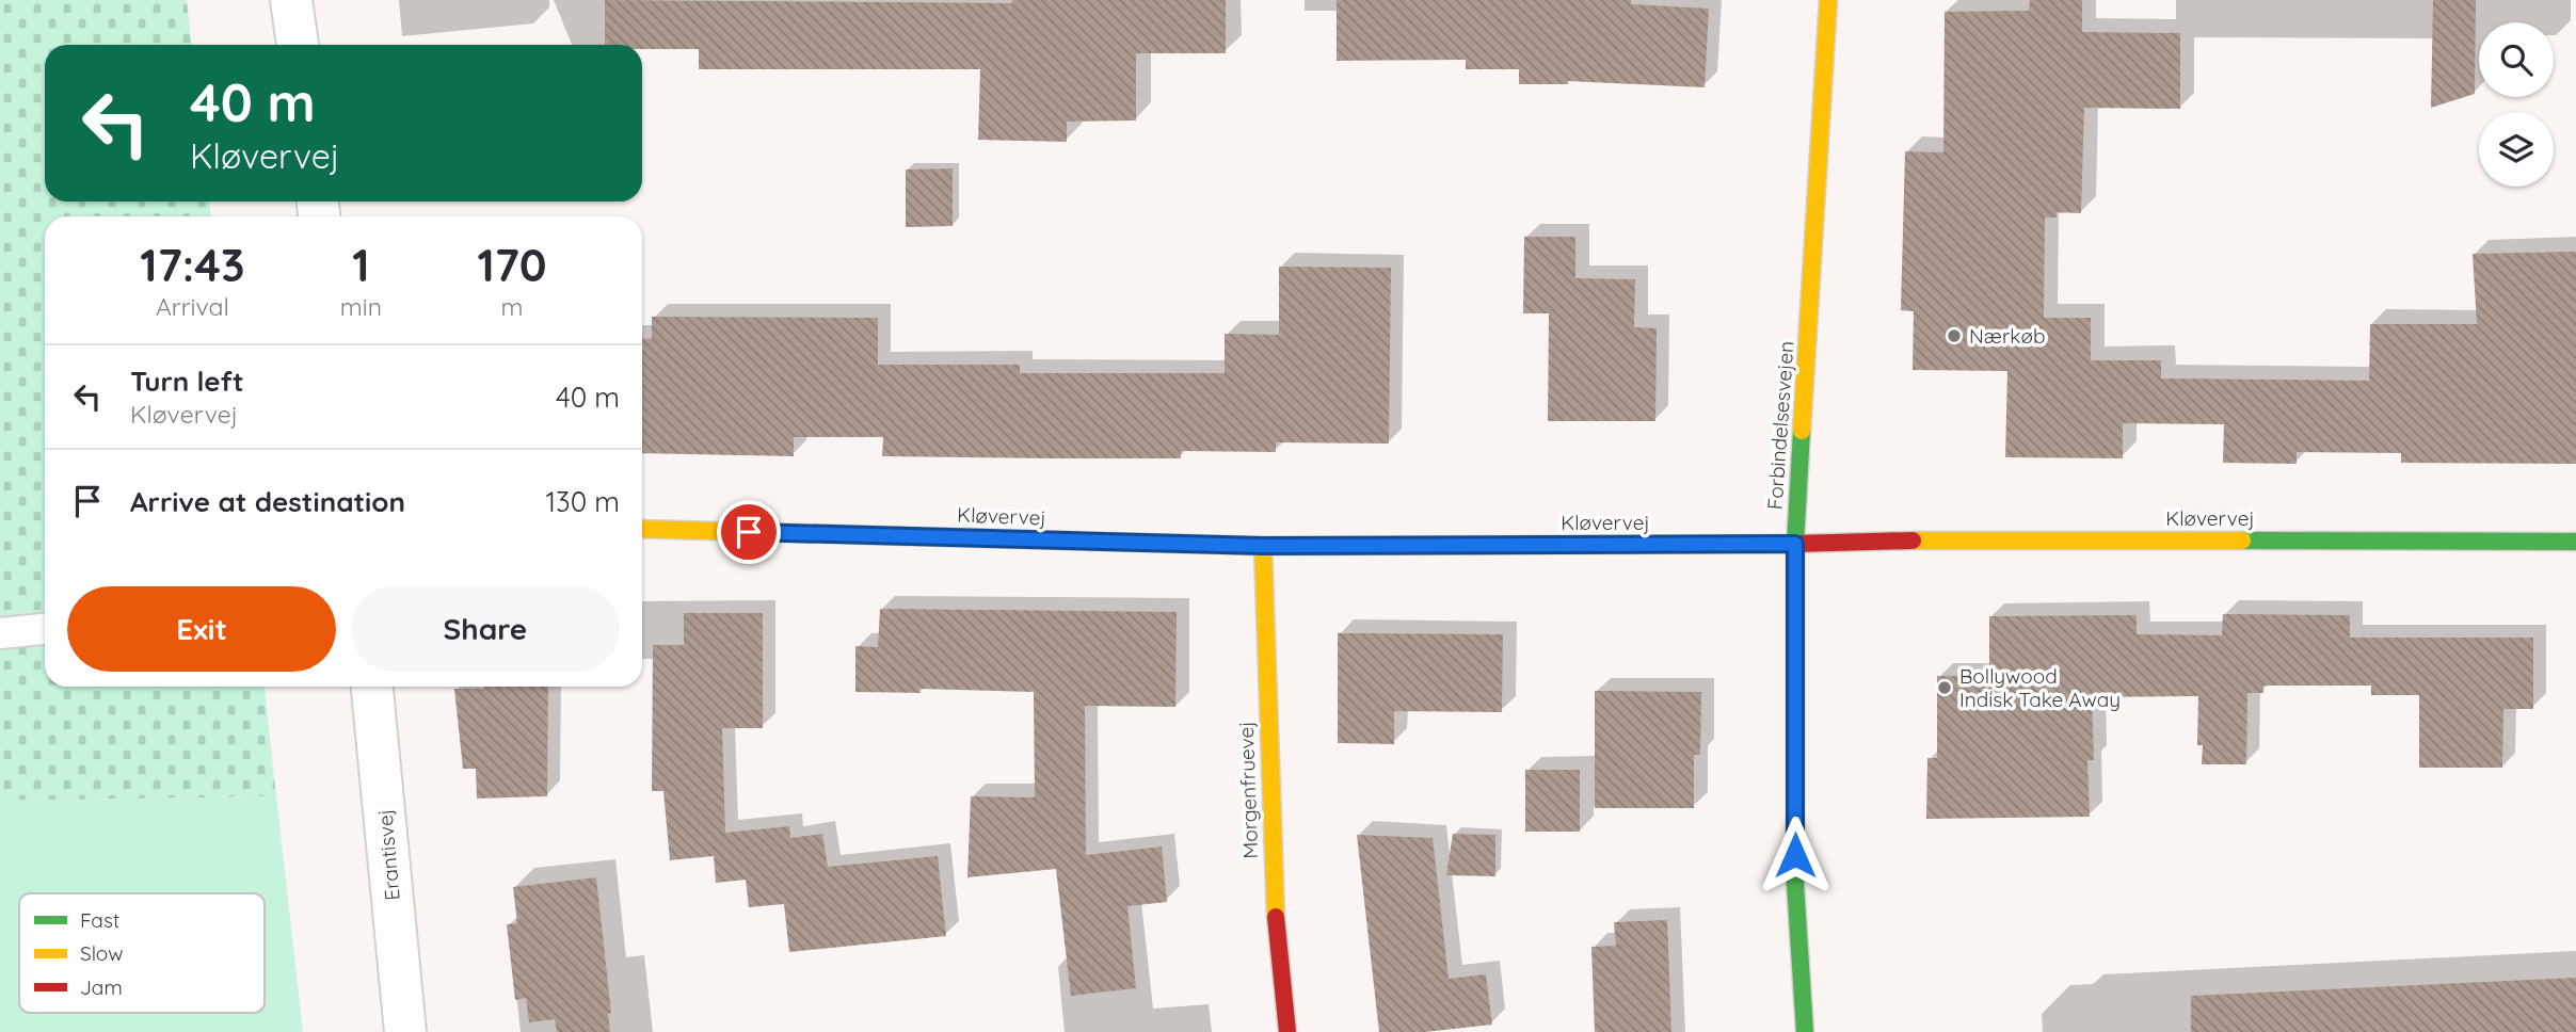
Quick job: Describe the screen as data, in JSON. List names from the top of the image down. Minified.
{"streets":{"street":["Forbindelsesvejen","Kløvervej","Morgenfruevej","Erantisvej"]},"crossings":[["Forbindelsesvejen","Kløvervej"],["Kløvervej","Morgenfruevej"]],"places":["Nærkøb","Bollywood Indisk Take Away"],"legend":["Fast","Slow","Jam"],"page":{"turn":["40 m","Kløvervej"],"eta":["17:43","Arrival","1","min","170","m"],"list":[{"name":"Turn left","note":"Kløvervej","value":"40 m"},{"name":"Arrive at destination","value":"130 m"}],"buttons":["Exit","Share"]}}
